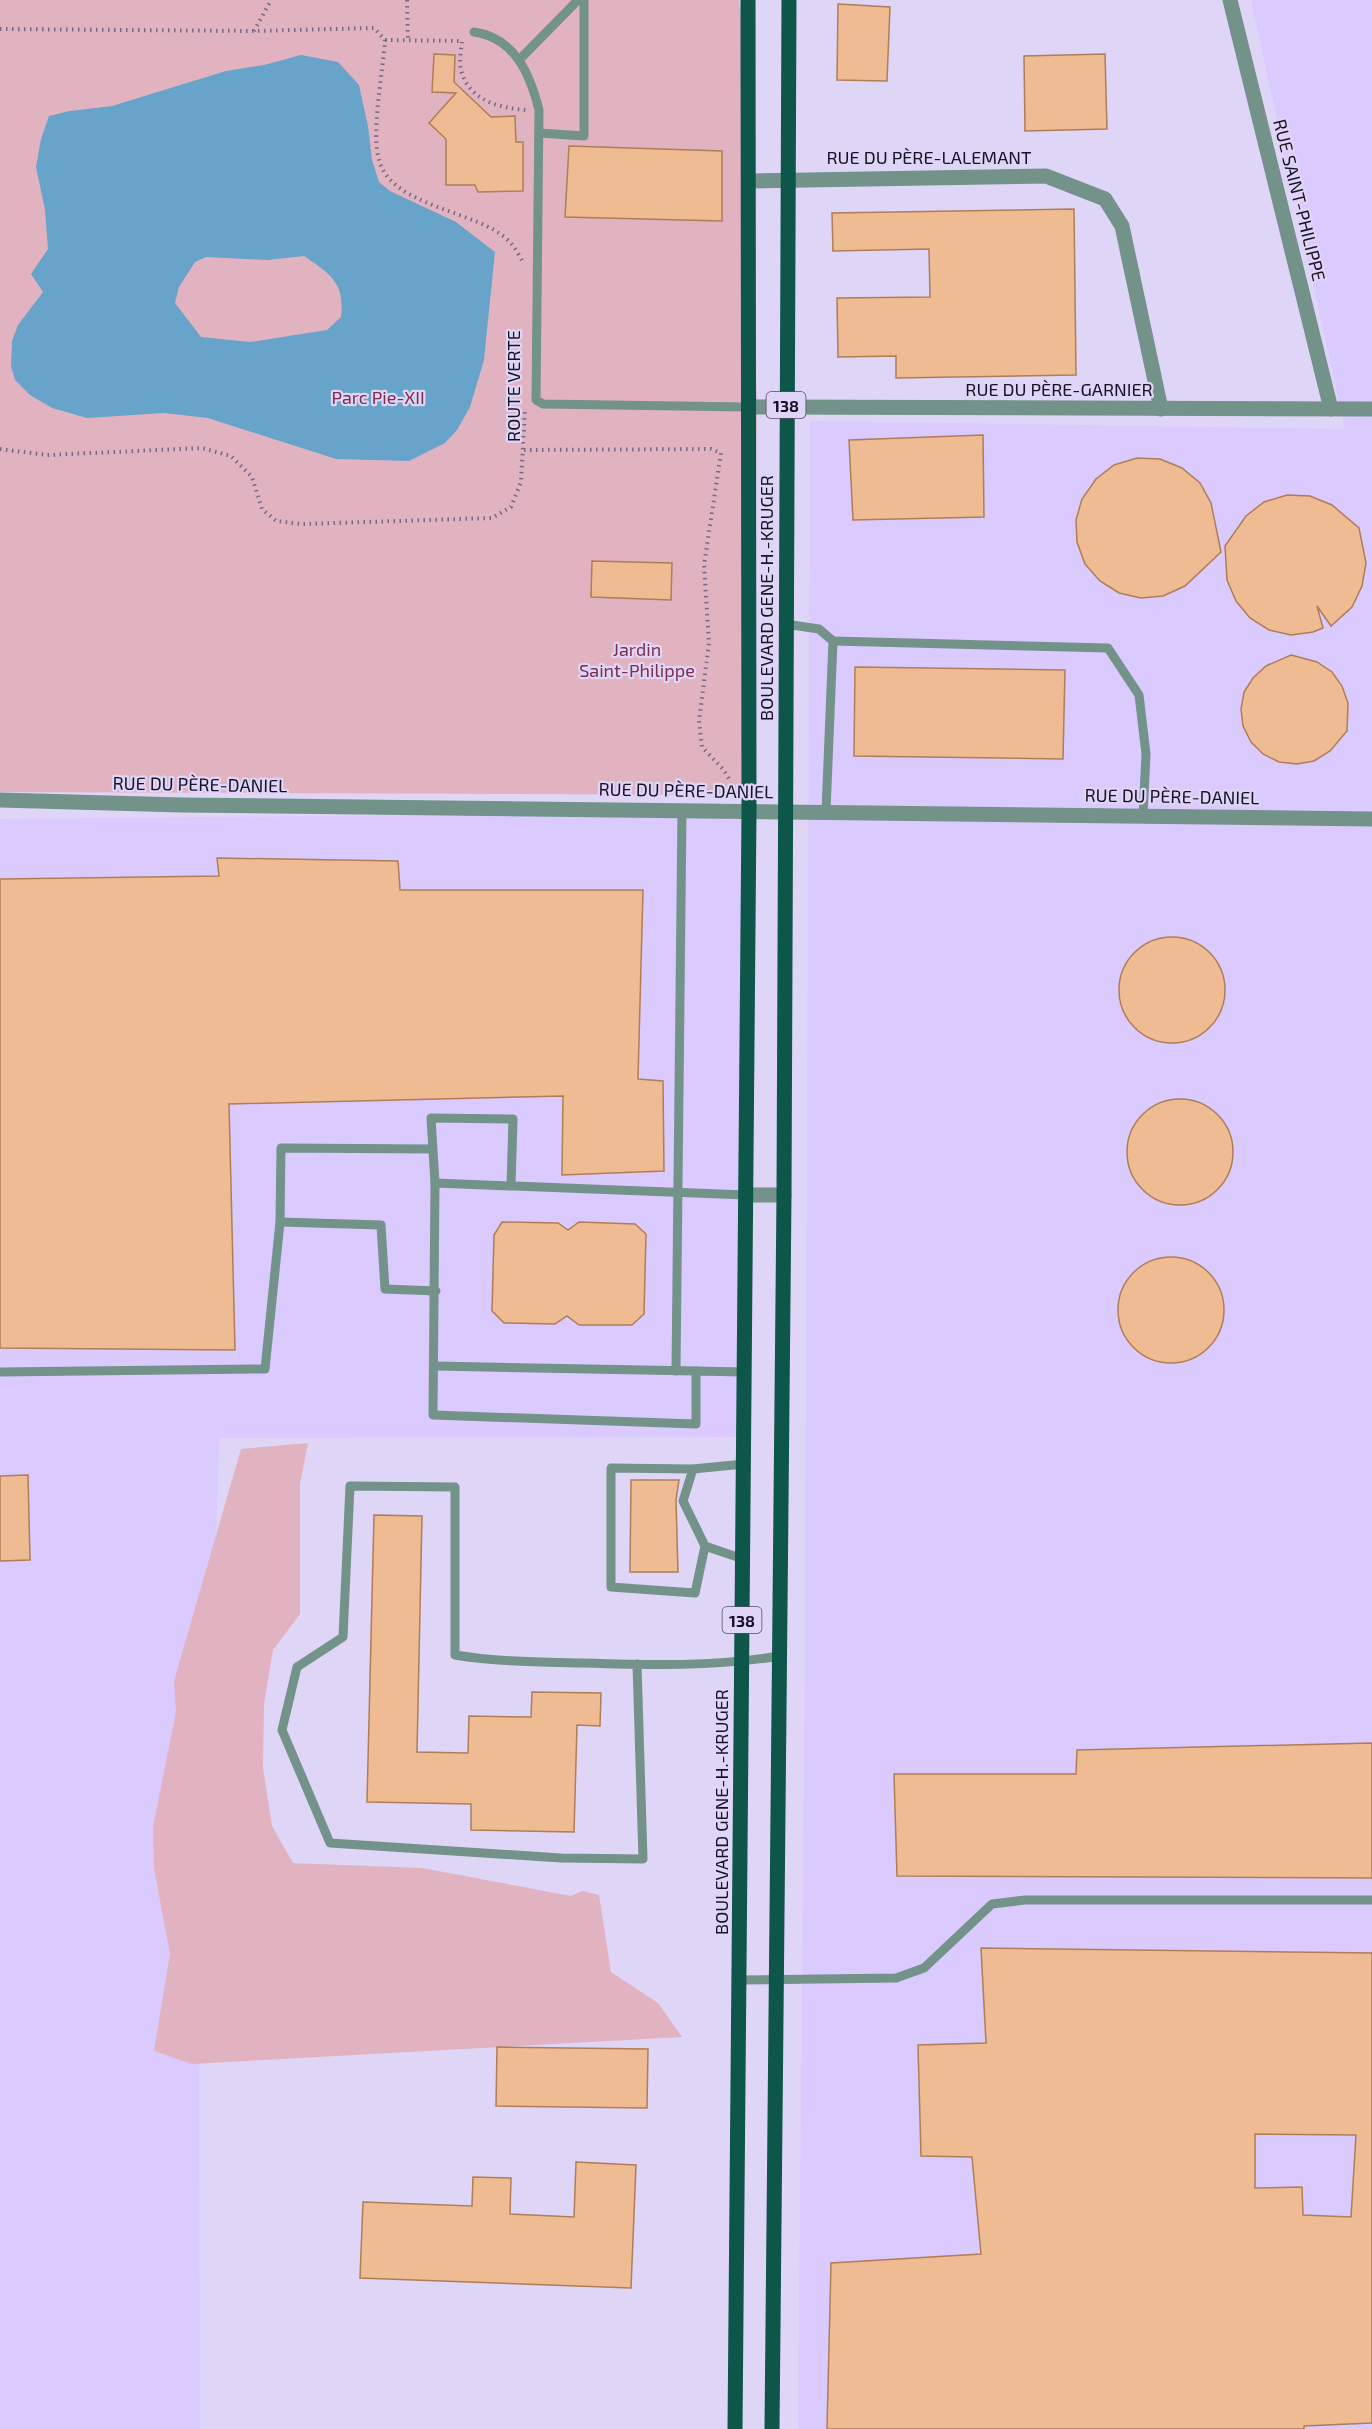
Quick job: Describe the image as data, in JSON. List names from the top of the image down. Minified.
{"streets":{"main road":["138","BOULEVARD GENE-H.-KRUGER"],"street":["RUE DU PÈRE-LALEMANT","RUE SAINT-PHILIPPE","RUE DU PÈRE-GARNIER","RUE DU PÈRE-DANIEL"],"path":["ROUTE VERTE"]},"crossings":[["RUE DU PÈRE-LALEMANT","RUE DU PÈRE-GARNIER"],["RUE DU PÈRE-LALEMANT","BOULEVARD GENE-H.-KRUGER"],["RUE SAINT-PHILIPPE","RUE DU PÈRE-GARNIER"],["RUE DU PÈRE-GARNIER","BOULEVARD GENE-H.-KRUGER"],["BOULEVARD GENE-H.-KRUGER","RUE DU PÈRE-DANIEL"]],"parks":["Parc Pie-XII","Jardin Saint-Philippe"]}
